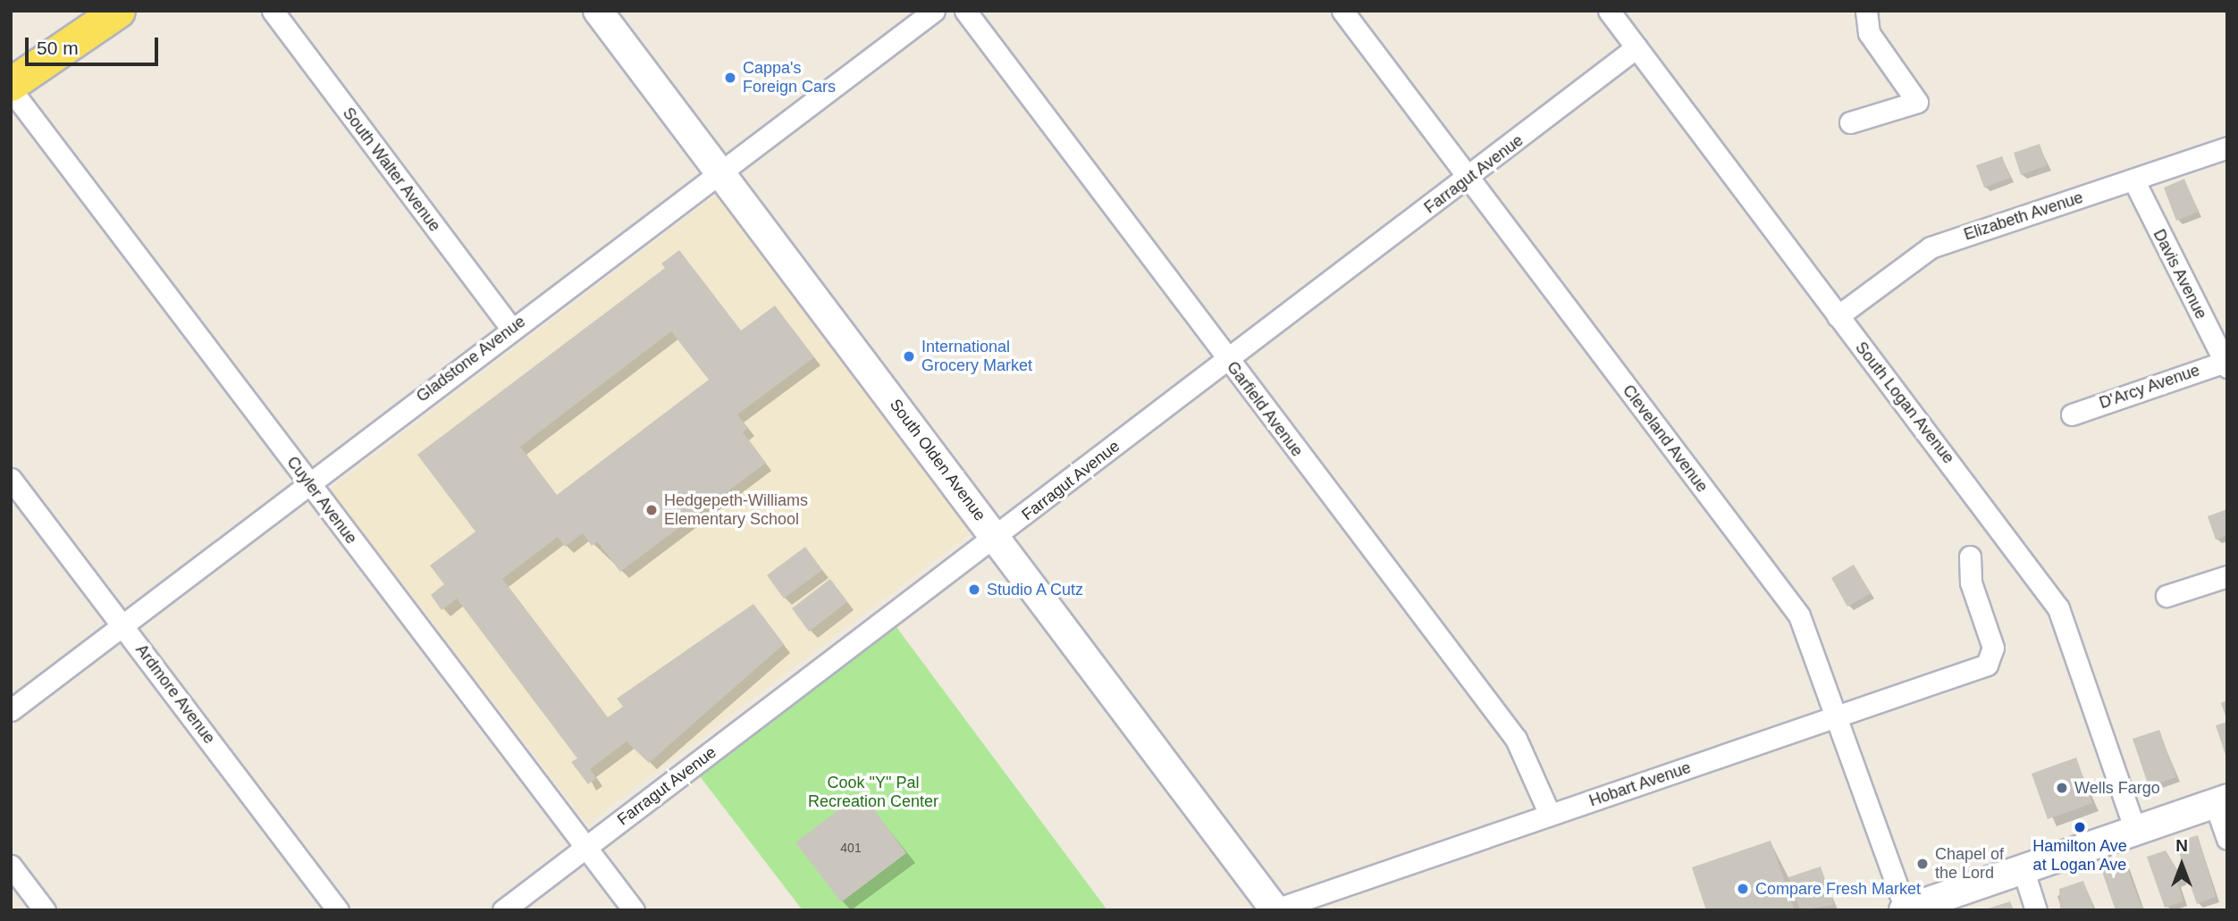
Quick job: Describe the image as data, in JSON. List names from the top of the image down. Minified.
{"streets":{"main road":["South Olden Avenue"],"street":["South Walter Avenue","Farragut Avenue","Elizabeth Avenue","Davis Avenue","Gladstone Avenue","D'Arcy Avenue","South Logan Avenue","Garfield Avenue","Cleveland Avenue","Cuyler Avenue","Ardmore Avenue","Hobart Avenue"]},"crossings":[["South Walter Avenue","Gladstone Avenue"],["Farragut Avenue","South Logan Avenue"],["Farragut Avenue","Garfield Avenue"],["Farragut Avenue","Cleveland Avenue"],["Farragut Avenue","South Olden Avenue"],["Farragut Avenue","Cuyler Avenue"],["Elizabeth Avenue","Davis Avenue"],["Elizabeth Avenue","South Logan Avenue"],["Davis Avenue","D'Arcy Avenue"],["Gladstone Avenue","South Olden Avenue"],["Gladstone Avenue","Cuyler Avenue"],["Gladstone Avenue","Ardmore Avenue"],["Garfield Avenue","Hobart Avenue"],["Cleveland Avenue","Hobart Avenue"],["South Olden Avenue","Hobart Avenue"]],"parks":["Cook \"Y\" Pal Recreation Center"],"places":["Cappa's Foreign Cars","International Grocery Market","Hedgepeth-Williams Elementary School","Studio A Cutz","Wells Fargo","Hamilton Ave at Logan Ave","Chapel of the Lord","Compare Fresh Market"],"house_numbers":["401"],"scale_bar":"50 m","north":"top"}
